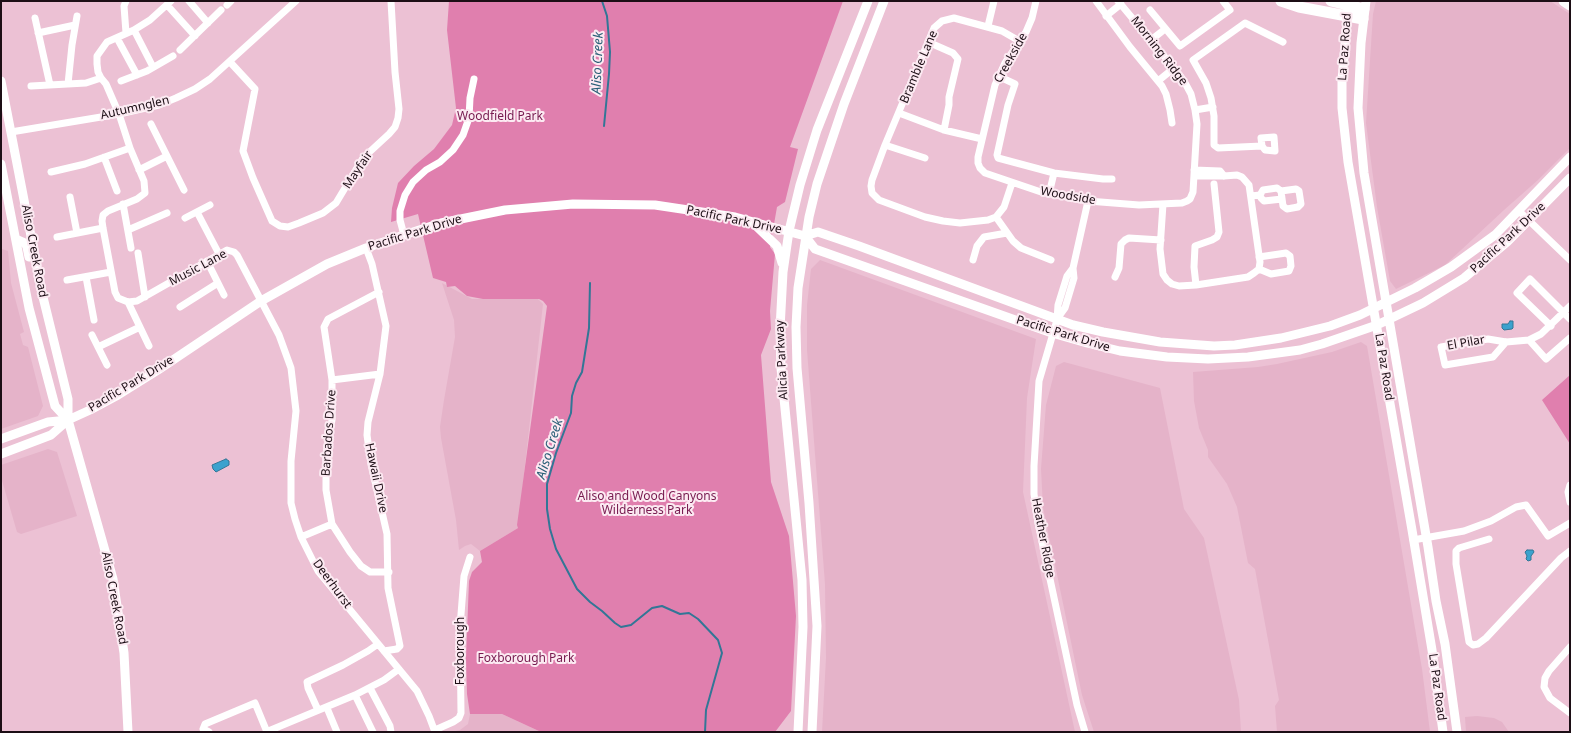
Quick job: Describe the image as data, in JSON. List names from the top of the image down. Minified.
{"streets":{"main road":["La Paz Road","Pacific Park Drive","Aliso Creek Road","Alicia Parkway"],"street":["Morning Ridge","Creekside","Bramble Lane","Autumnglen","Mayfair","Woodside","Music Lane","El Pilar","Barbados Drive","Hawaii Drive","Heather Ridge","Deerhurst","Foxborough"]},"crossings":[["La Paz Road","Pacific Park Drive"],["Morning Ridge","Woodside"],["Creekside","Bramble Lane"],["Creekside","Woodside"],["Autumnglen","Mayfair"],["Autumnglen","Aliso Creek Road"],["Woodside","Heather Ridge"],["Pacific Park Drive","Aliso Creek Road"],["Pacific Park Drive","Music Lane"],["Pacific Park Drive","Alicia Parkway"],["Pacific Park Drive","Hawaii Drive"],["Pacific Park Drive","Heather Ridge"],["Pacific Park Drive","Deerhurst"],["Music Lane","Deerhurst"],["Barbados Drive","Hawaii Drive"],["Hawaii Drive","Deerhurst"],["Deerhurst","Foxborough"]],"water":["Aliso Creek"],"parks":["Woodfield Park","Aliso and Wood Canyons Wilderness Park","Foxborough Park"]}
